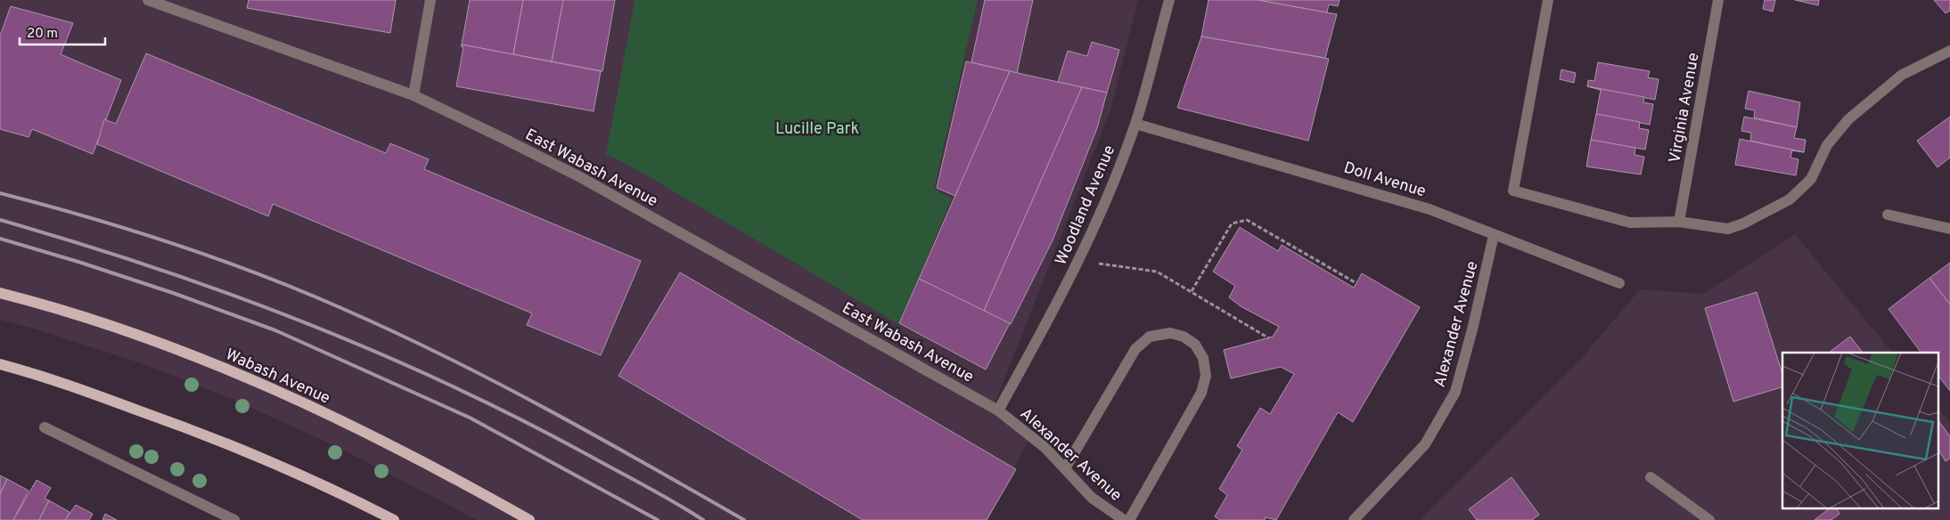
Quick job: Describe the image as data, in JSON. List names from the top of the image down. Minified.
{"streets":{"main road":["Wabash Avenue"],"street":["Virginia Avenue","East Wabash Avenue","Doll Avenue","Woodland Avenue","Alexander Avenue"]},"crossings":[["East Wabash Avenue","Woodland Avenue"],["East Wabash Avenue","Alexander Avenue"],["Doll Avenue","Woodland Avenue"],["Doll Avenue","Alexander Avenue"],["Woodland Avenue","Alexander Avenue"]],"parks":["Lucille Park"],"scale_bar":"20 m"}
